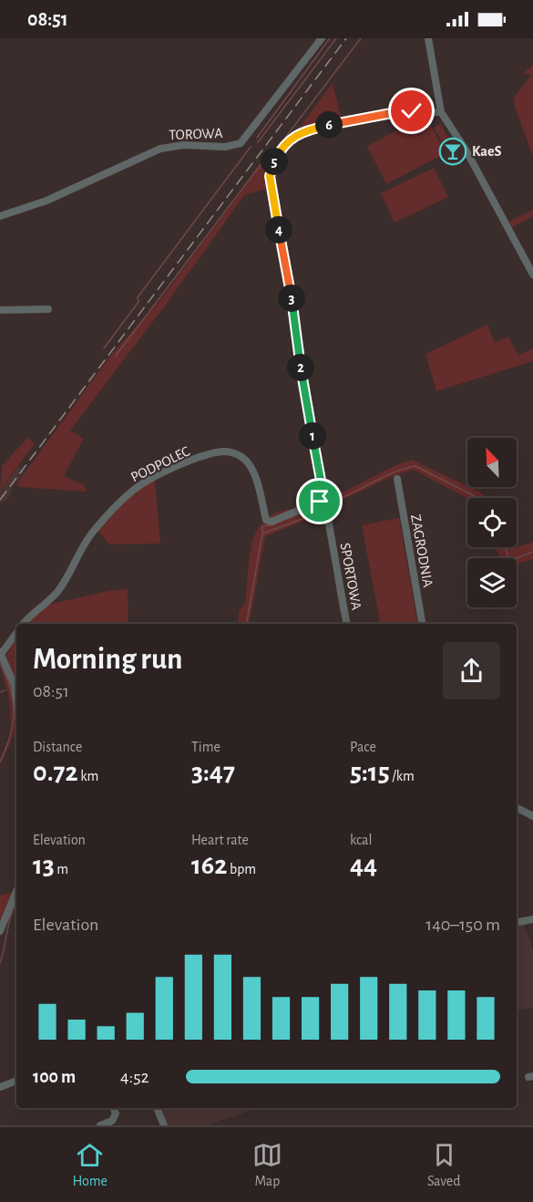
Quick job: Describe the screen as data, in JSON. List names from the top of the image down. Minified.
{"streets":{"street":["TOROWA","PODPOLEC","ZAGRODNIA","SPORTOWA"]},"crossings":[["PODPOLEC","SPORTOWA"]],"places":{"bar":["KaeS"]},"north":"top left","page":{"status":"08:51","pins":["6","5","4","3","2","1"],"heading":["Morning run","08:51"],"stats":[["Distance","0.72 km"],["Time","3:47"],["Pace","5:15 /km"],["Elevation","13 m"],["Heart rate","162 bpm"],["kcal","44"]],"chart":["Elevation","140–150 m"],"list":[{"name":"100 m","note":"4:52"}],"tabs":["Home","Map","Saved"]}}
